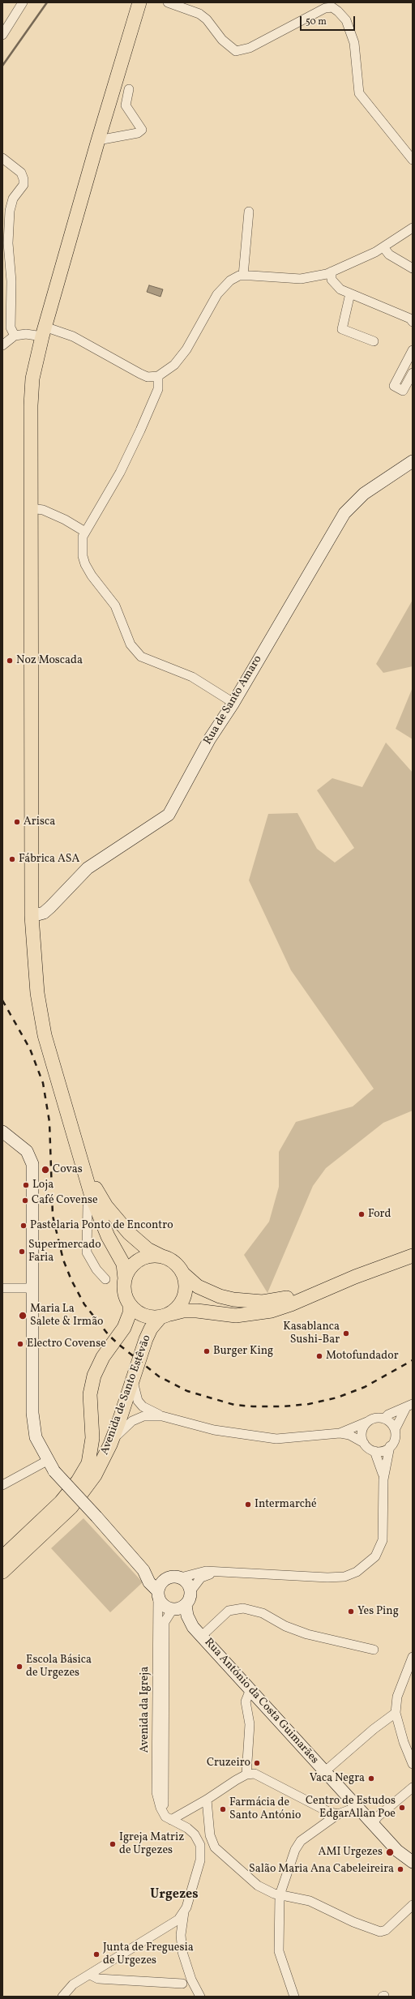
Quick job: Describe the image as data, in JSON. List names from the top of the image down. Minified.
{"streets":{"main road":["Rua de Santo Amaro","Avenida de Santo Estêvão","Rua António da Costa Guimarães"],"street":["Avenida da Igreja"]},"crossings":[["Rua António da Costa Guimarães","Avenida da Igreja"]],"districts":["Urgezes"],"places":["Noz Moscada","Arisca","Fábrica ASA","Covas","Loja","Café Covense","Ford","Pastelaria Ponto de Encontro","Supermercado Faria","Maria La Salete & Irmão","Kasablanca Sushi-Bar","Electro Covense","Burger King","Motofundador","Intermarché","Yes Ping","Escola Básica de Urgezes","Cruzeiro","Vaca Negra","Centro de Estudos EdgarAllan Poe","Farmácia de Santo António","Igreja Matriz de Urgezes","AMI Urgezes","Salão Maria Ana Cabeleireira","Junta de Freguesia de Urgezes"],"scale_bar":"50 m"}
